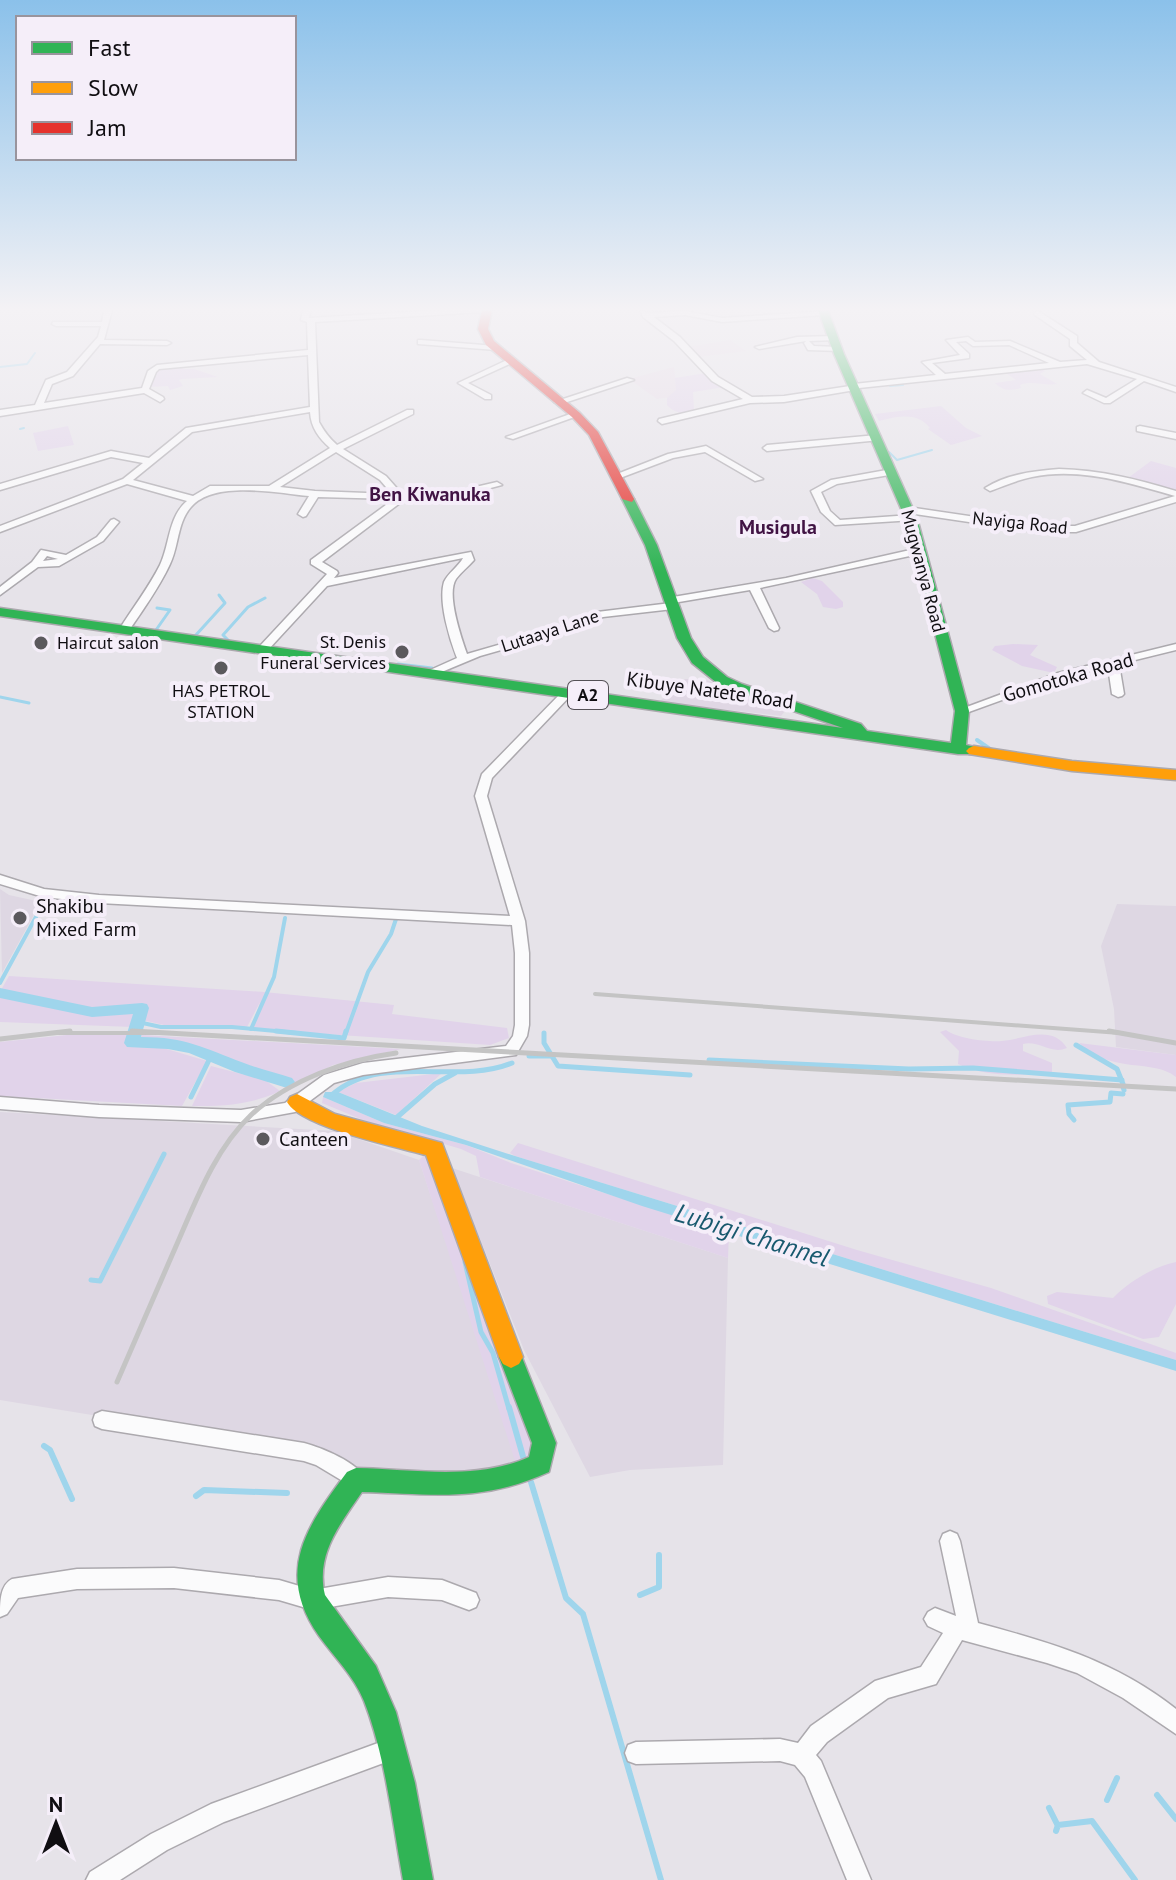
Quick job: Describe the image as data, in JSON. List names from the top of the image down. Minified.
{"streets":{"street":["Nayiga Road","Mugwanya Road","Lutaaya Lane","Gomotoka Road","Kibuye Natete Road","A2"]},"crossings":[["Nayiga Road","Mugwanya Road"],["Mugwanya Road","Lutaaya Lane"],["Mugwanya Road","Gomotoka Road"],["Mugwanya Road","Kibuye Natete Road"],["Lutaaya Lane","Kibuye Natete Road"]],"districts":["Ben Kiwanuka","Musigula"],"water":["Lubigi Channel"],"places":["Haircut salon","St. Denis Funeral Services","HAS PETROL STATION","Shakibu Mixed Farm","Canteen"],"legend":["Fast","Slow","Jam"],"north":"top"}
